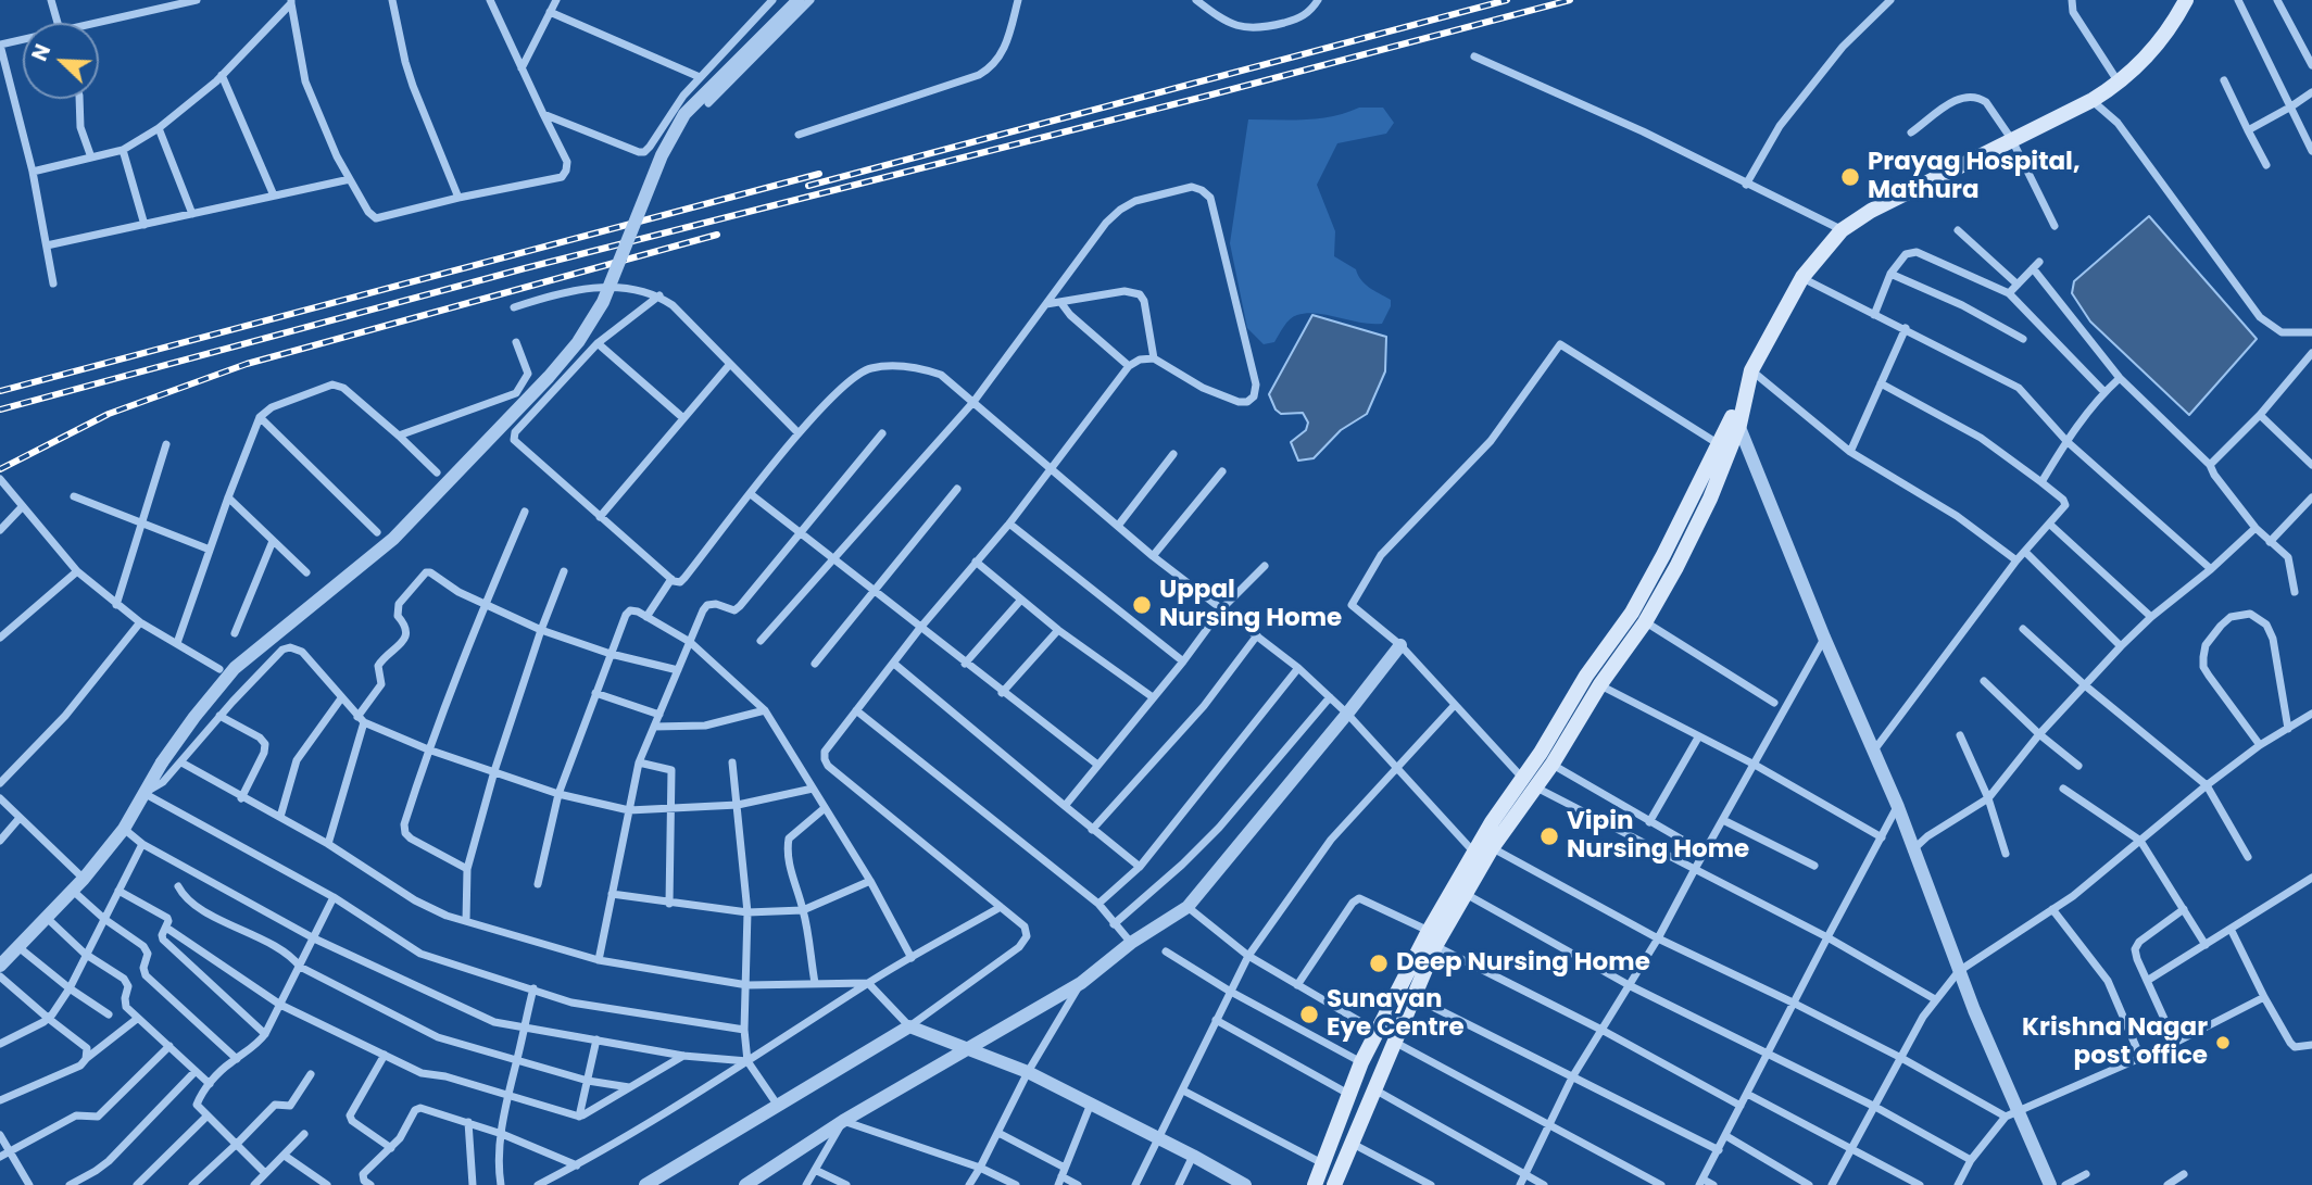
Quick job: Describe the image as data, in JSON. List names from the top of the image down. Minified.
{"places":["Prayag Hospital, Mathura","Uppal Nursing Home","Vipin Nursing Home","Deep Nursing Home","Sunayan Eye Centre","Krishna Nagar post office"],"north":"top left"}
